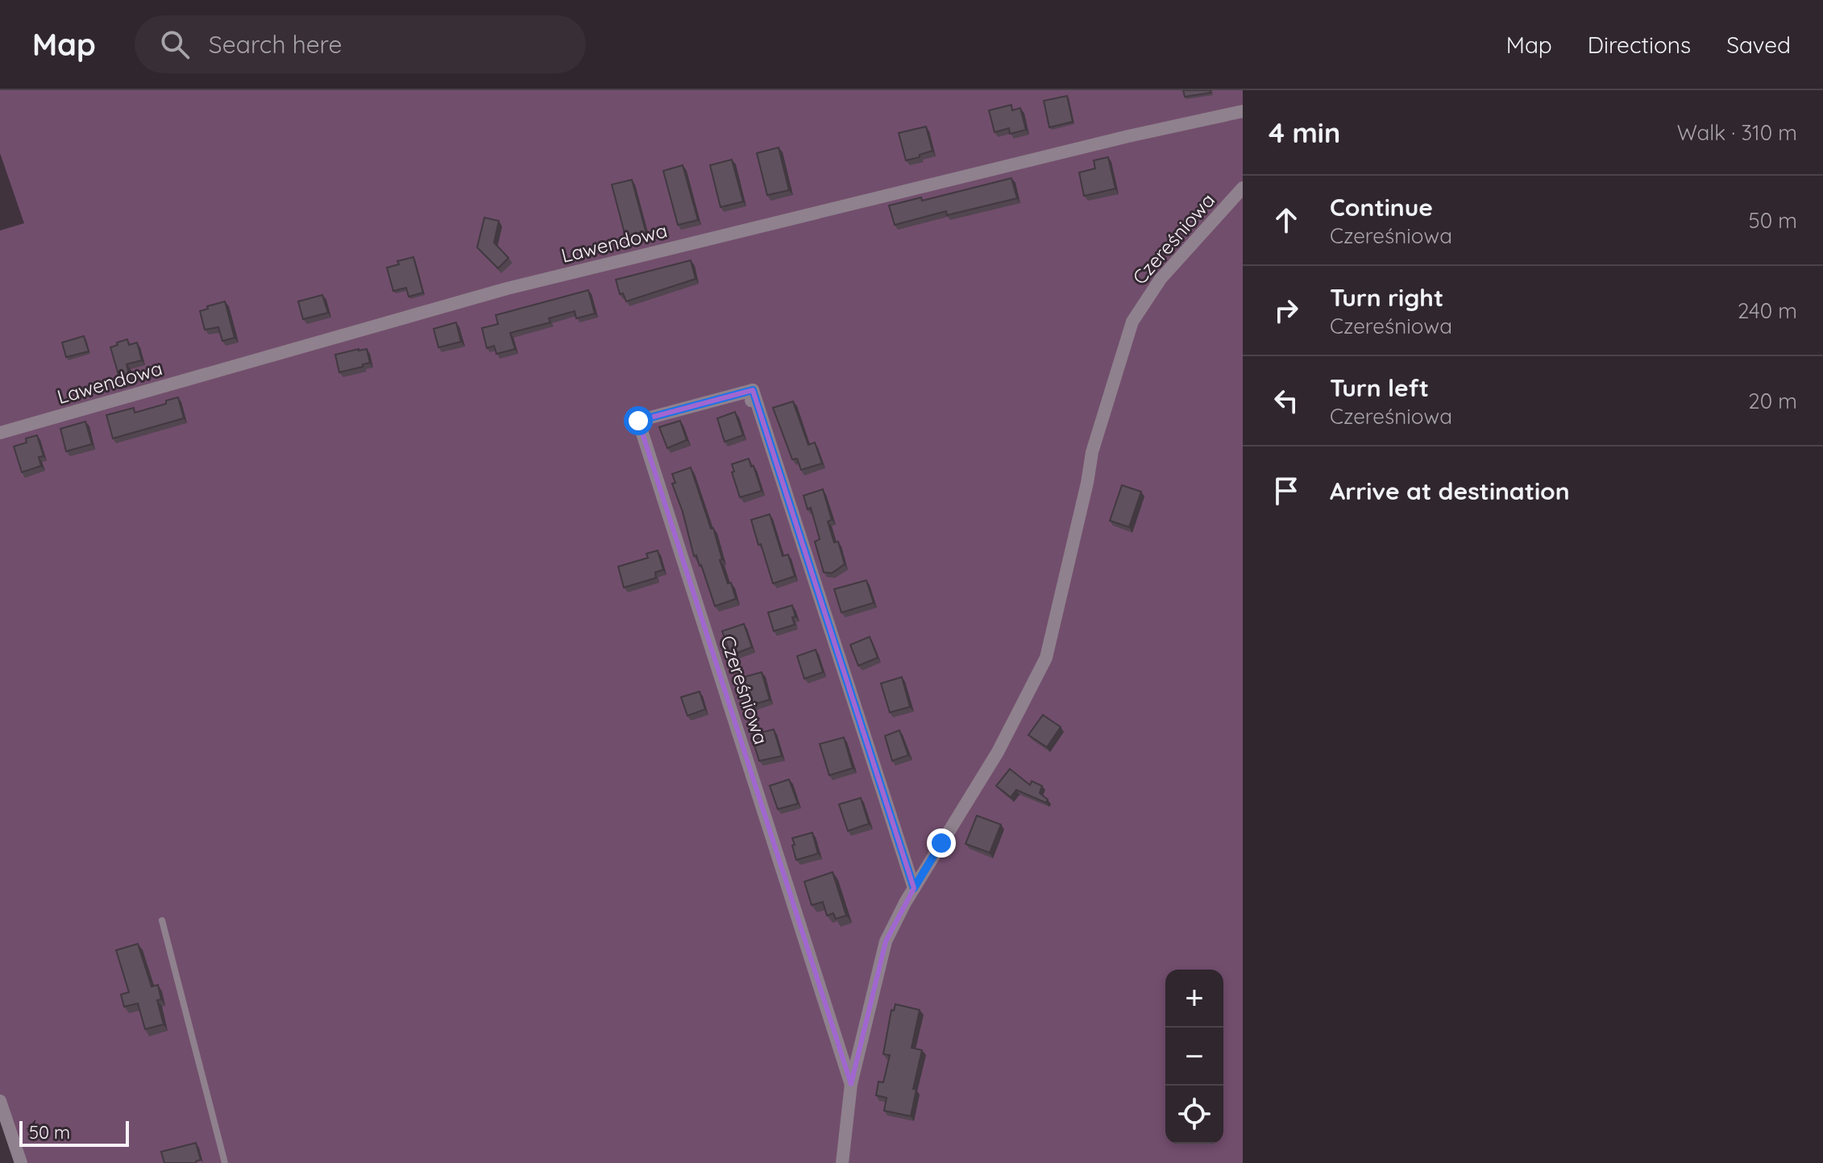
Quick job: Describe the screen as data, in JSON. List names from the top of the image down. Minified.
{"streets":{"street":["Czereśniowa","Lawendowa"]},"scale_bar":"50 m","page":{"header":"Map","search":"Search here","nav":["Map","Directions","Saved"],"heading":["4 min","Walk · 310 m"],"list":[["Continue","Czereśniowa","50 m"],["Turn right","Czereśniowa","240 m"],["Turn left","Czereśniowa","20 m"],"Arrive at destination"],"map_buttons":["+","−"],"scale":"50 m"}}
